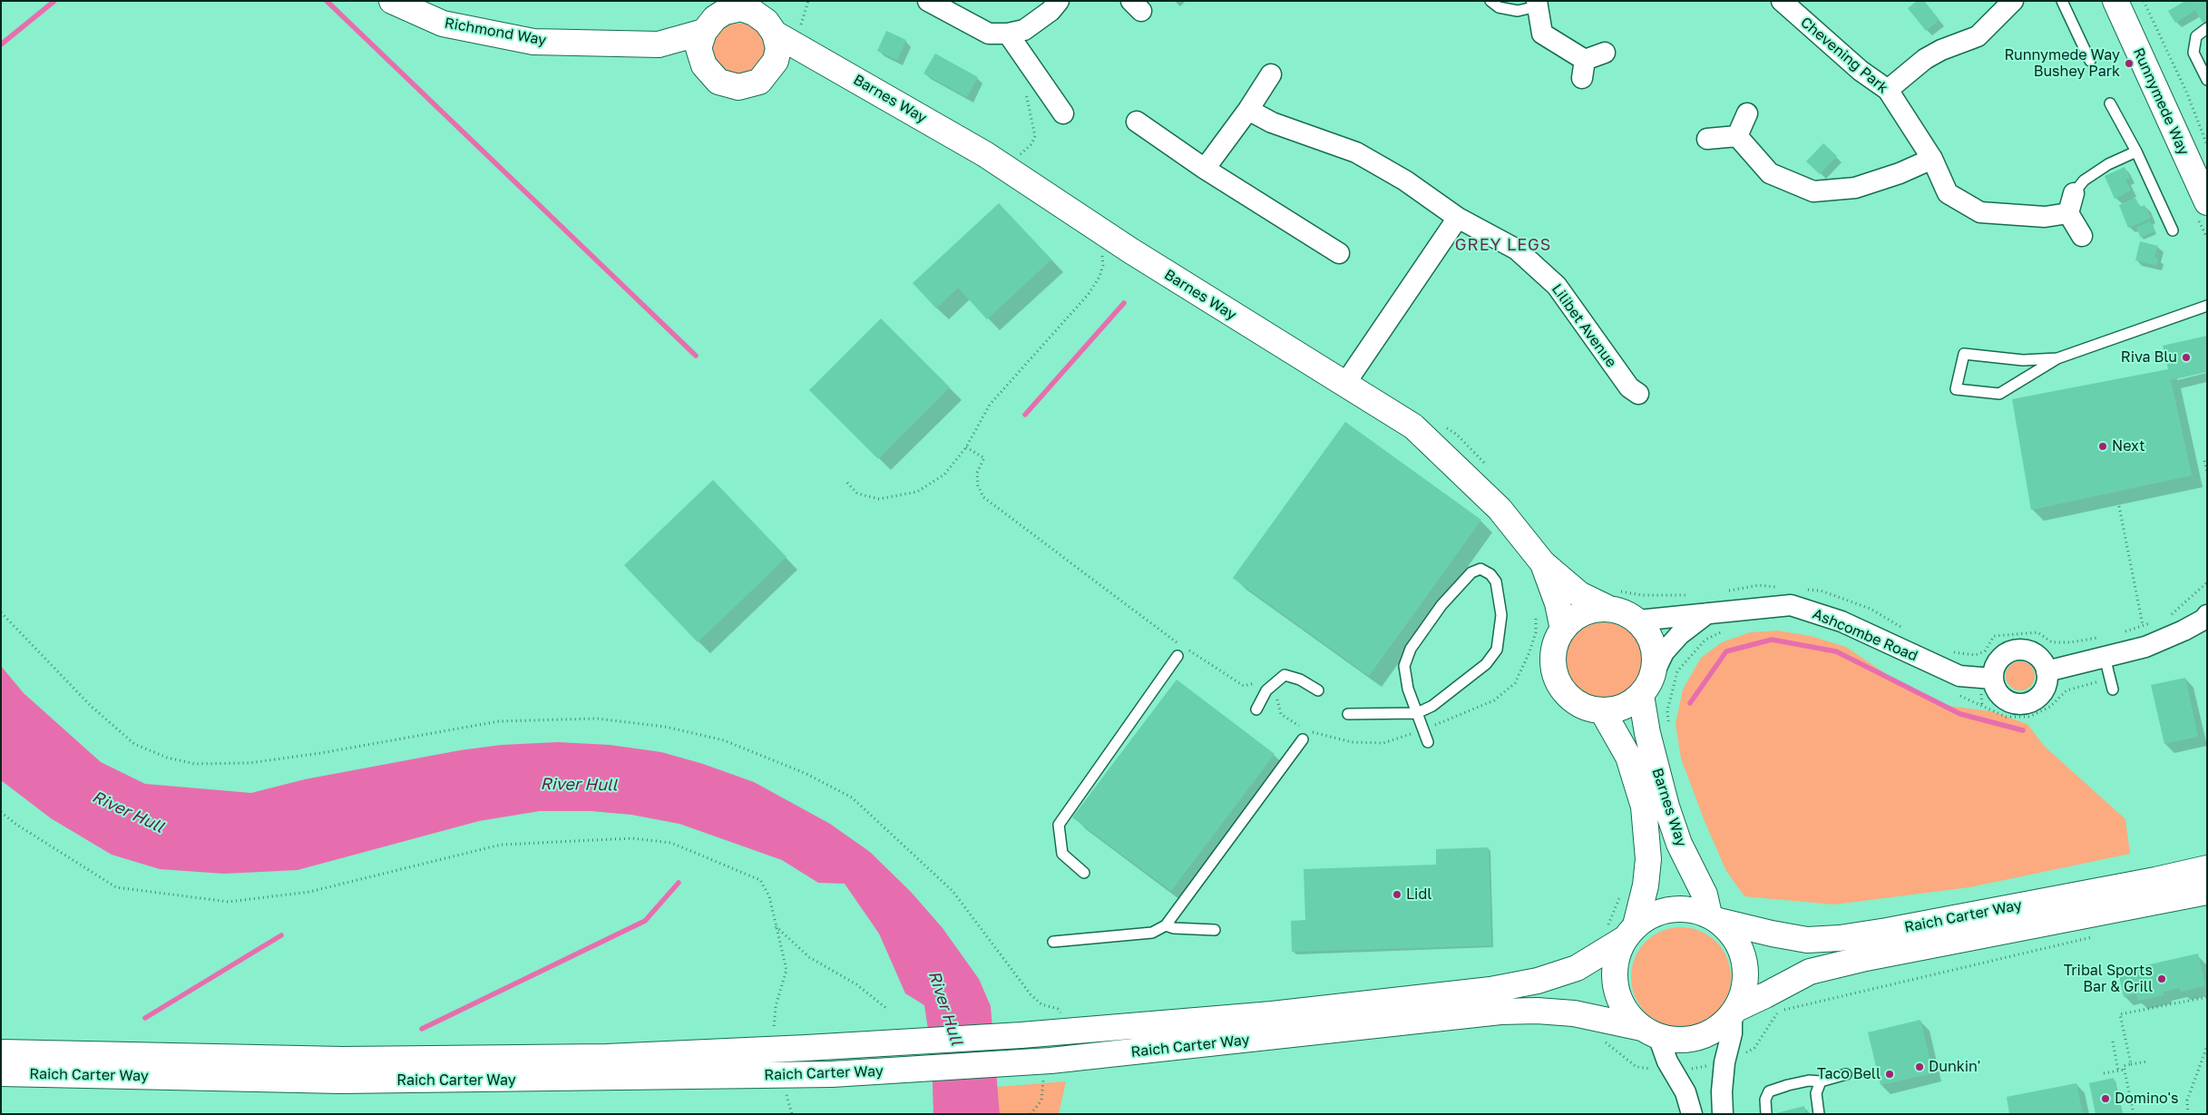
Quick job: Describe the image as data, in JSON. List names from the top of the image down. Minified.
{"streets":{"main road":["Richmond Way","Barnes Way","Runnymede Way","Raich Carter Way"],"street":["Chevening Park","Lilibet Avenue","Ashcombe Road"]},"crossings":[["Richmond Way","Barnes Way"],["Barnes Way","Ashcombe Road"],["Barnes Way","Raich Carter Way"]],"districts":["GREY LEGS"],"water":["River Hull"],"places":["Runnymede Way Bushey Park","Riva Blu","Next","Lidl","Tribal Sports Bar & Grill","Dunkin'","Taco Bell","Domino's"]}
